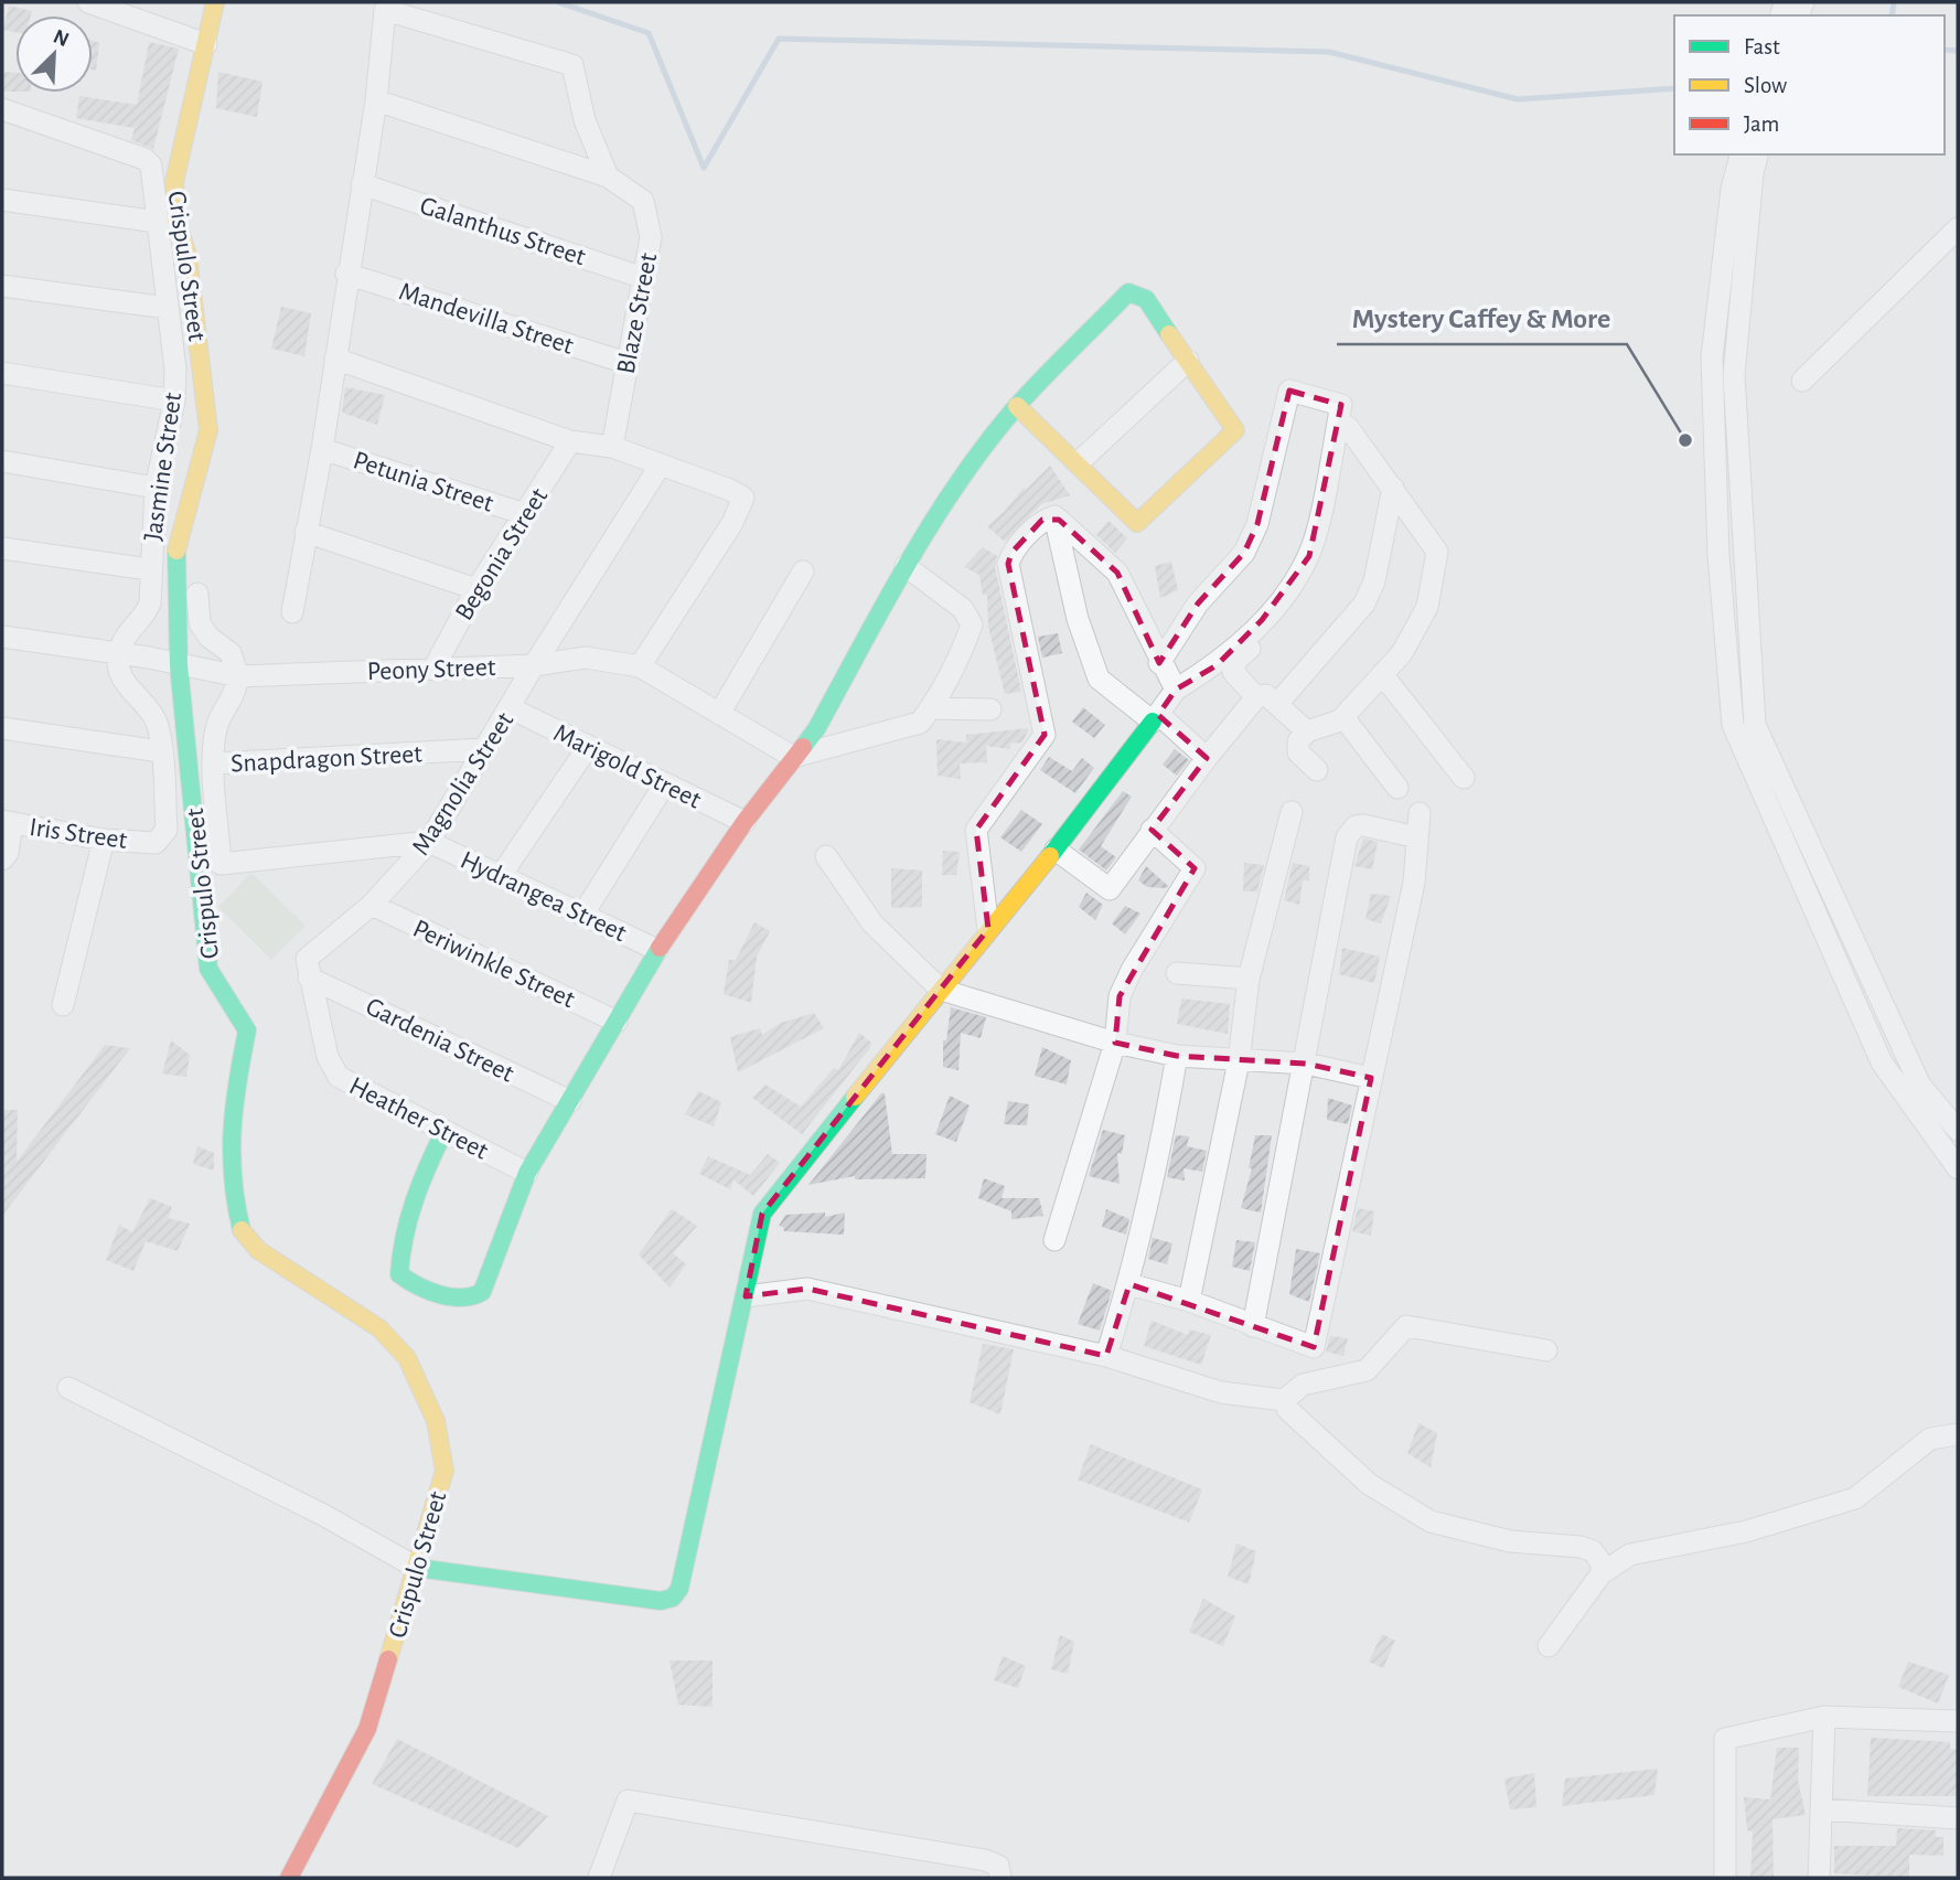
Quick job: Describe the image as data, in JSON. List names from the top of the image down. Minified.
{"streets":{"street":["Galanthus Street","Crispulo Street","Blaze Street","Mandevilla Street","Jasmine Street","Petunia Street","Begonia Street","Peony Street","Snapdragon Street","Marigold Street","Magnolia Street","Iris Street","Hydrangea Street","Periwinkle Street","Gardenia Street","Heather Street"]},"crossings":[["Galanthus Street","Blaze Street"],["Crispulo Street","Peony Street"],["Blaze Street","Mandevilla Street"],["Jasmine Street","Peony Street"],["Petunia Street","Begonia Street"],["Begonia Street","Peony Street"],["Peony Street","Magnolia Street"],["Snapdragon Street","Magnolia Street"],["Marigold Street","Magnolia Street"],["Magnolia Street","Hydrangea Street"],["Magnolia Street","Periwinkle Street"],["Magnolia Street","Gardenia Street"],["Magnolia Street","Heather Street"],["Gardenia Street","Heather Street"]],"places":["Mystery Caffey & More"],"legend":["Fast","Slow","Jam"],"north":"top right"}
